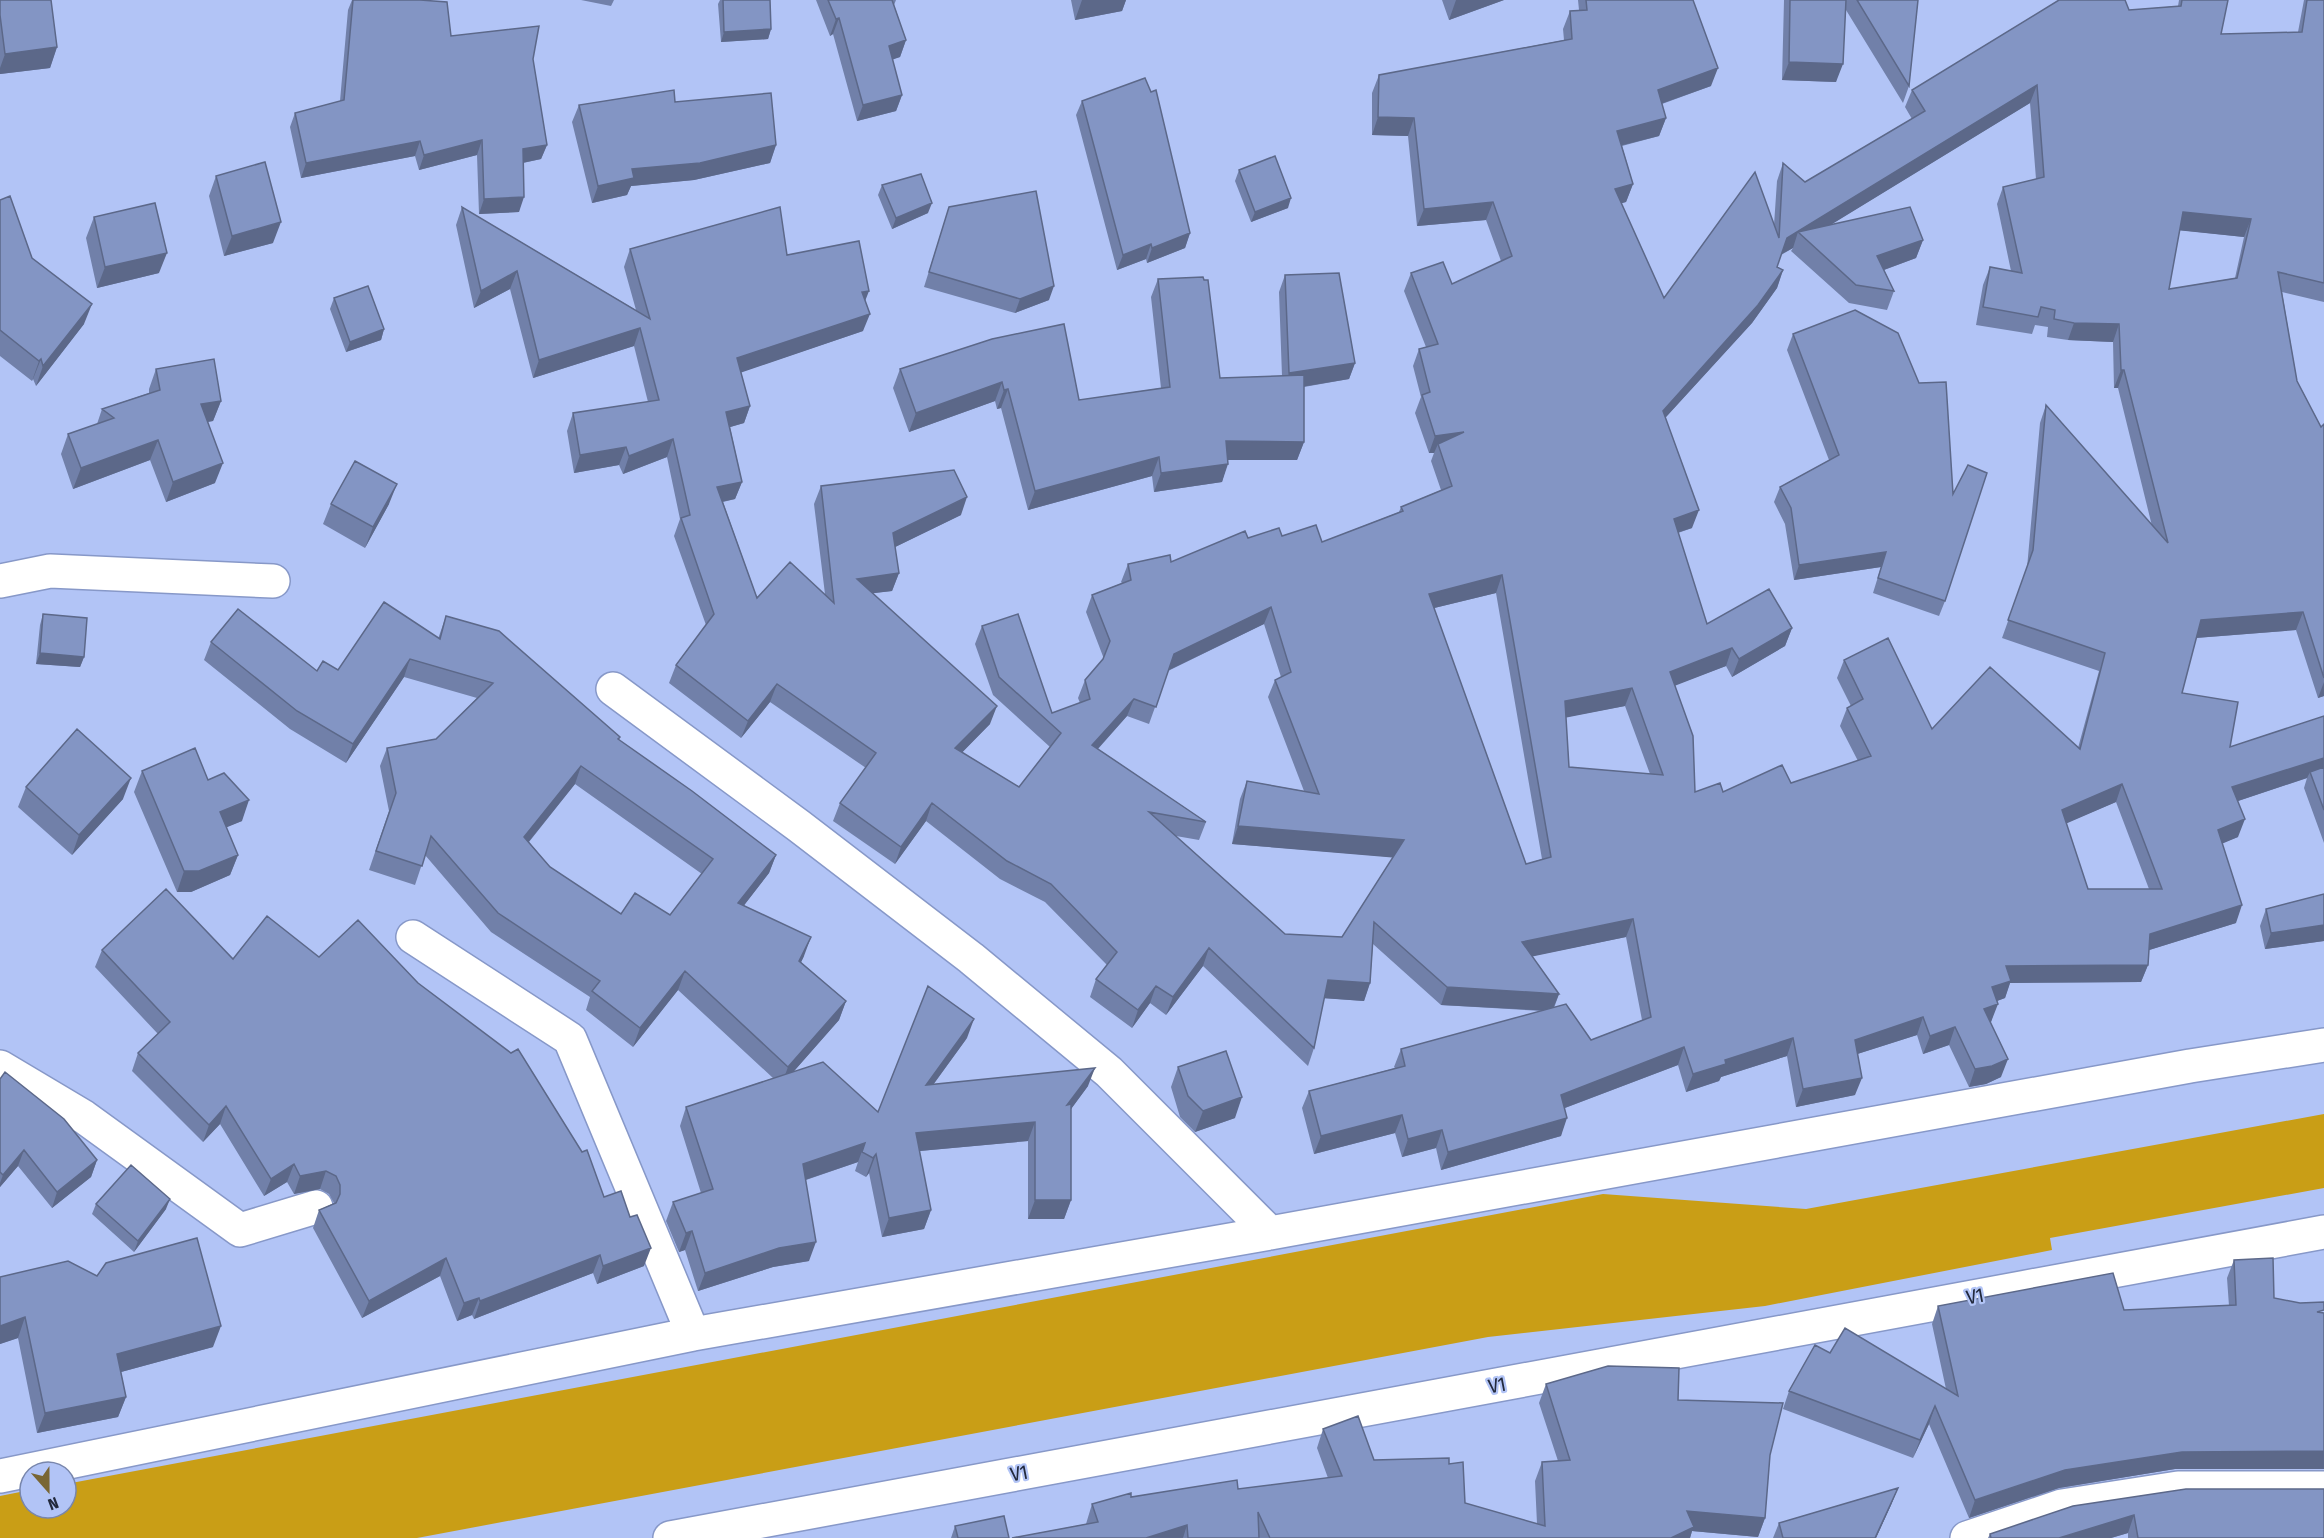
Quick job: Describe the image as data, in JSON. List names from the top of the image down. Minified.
{"streets":{"street":["V1"]},"north":"bottom"}
